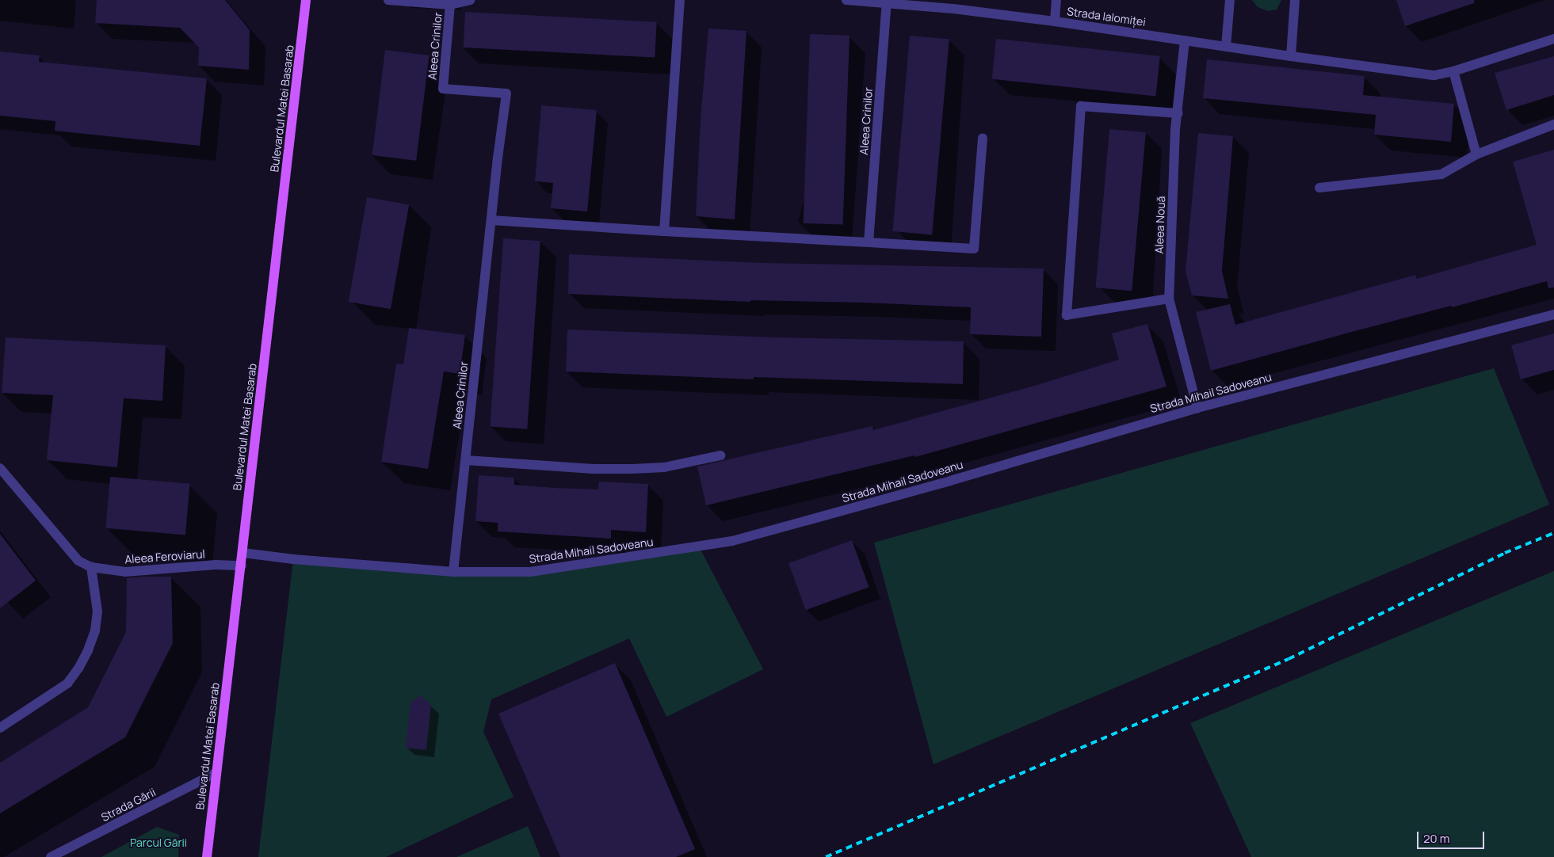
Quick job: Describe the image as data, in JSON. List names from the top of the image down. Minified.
{"streets":{"main road":["Bulevardul Matei Basarab"],"street":["Strada Ialomiței","Aleea Crinilor","Aleea Nouă","Strada Mihail Sadoveanu","Aleea Feroviarul","Strada Gării"]},"crossings":[["Strada Ialomiței","Aleea Crinilor"],["Strada Ialomiței","Aleea Nouă"],["Aleea Crinilor","Strada Mihail Sadoveanu"],["Bulevardul Matei Basarab","Strada Mihail Sadoveanu"],["Bulevardul Matei Basarab","Aleea Feroviarul"],["Bulevardul Matei Basarab","Strada Gării"],["Aleea Nouă","Strada Mihail Sadoveanu"]],"parks":["Parcul Gării"],"scale_bar":"20 m"}
